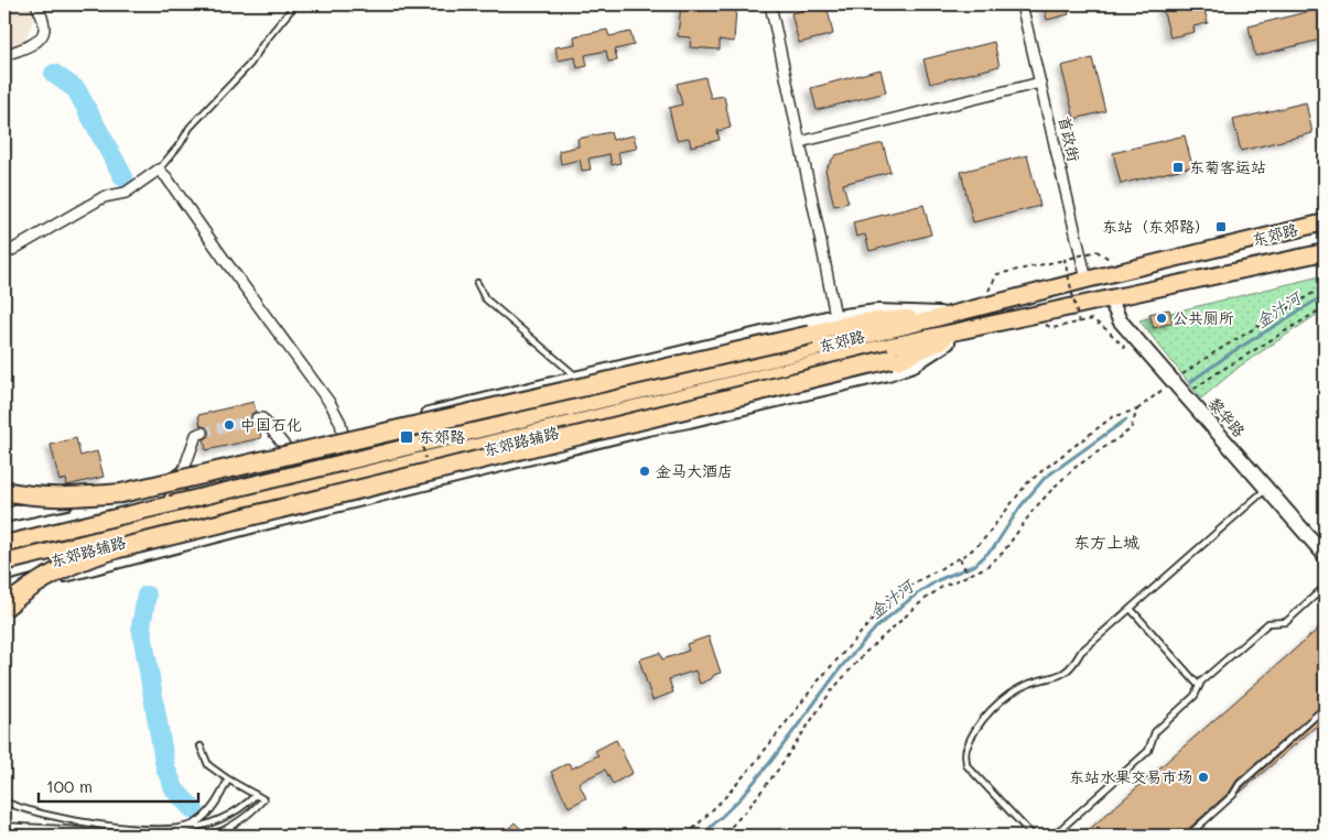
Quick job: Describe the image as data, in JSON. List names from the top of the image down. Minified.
{"streets":{"main road":["东郊路","黎华路","东郊路辅路"],"street":["首政街"]},"crossings":[["首政街","东郊路"],["东郊路","黎华路"],["东郊路","东郊路辅路"]],"districts":["东方上城"],"water":["金汁河"],"places":{"transit":["东菊客运站","东站（东郊路）","东郊路"],"other":["公共厕所","中国石化","金马大酒店","东站水果交易市场"]},"scale_bar":"100 m"}
